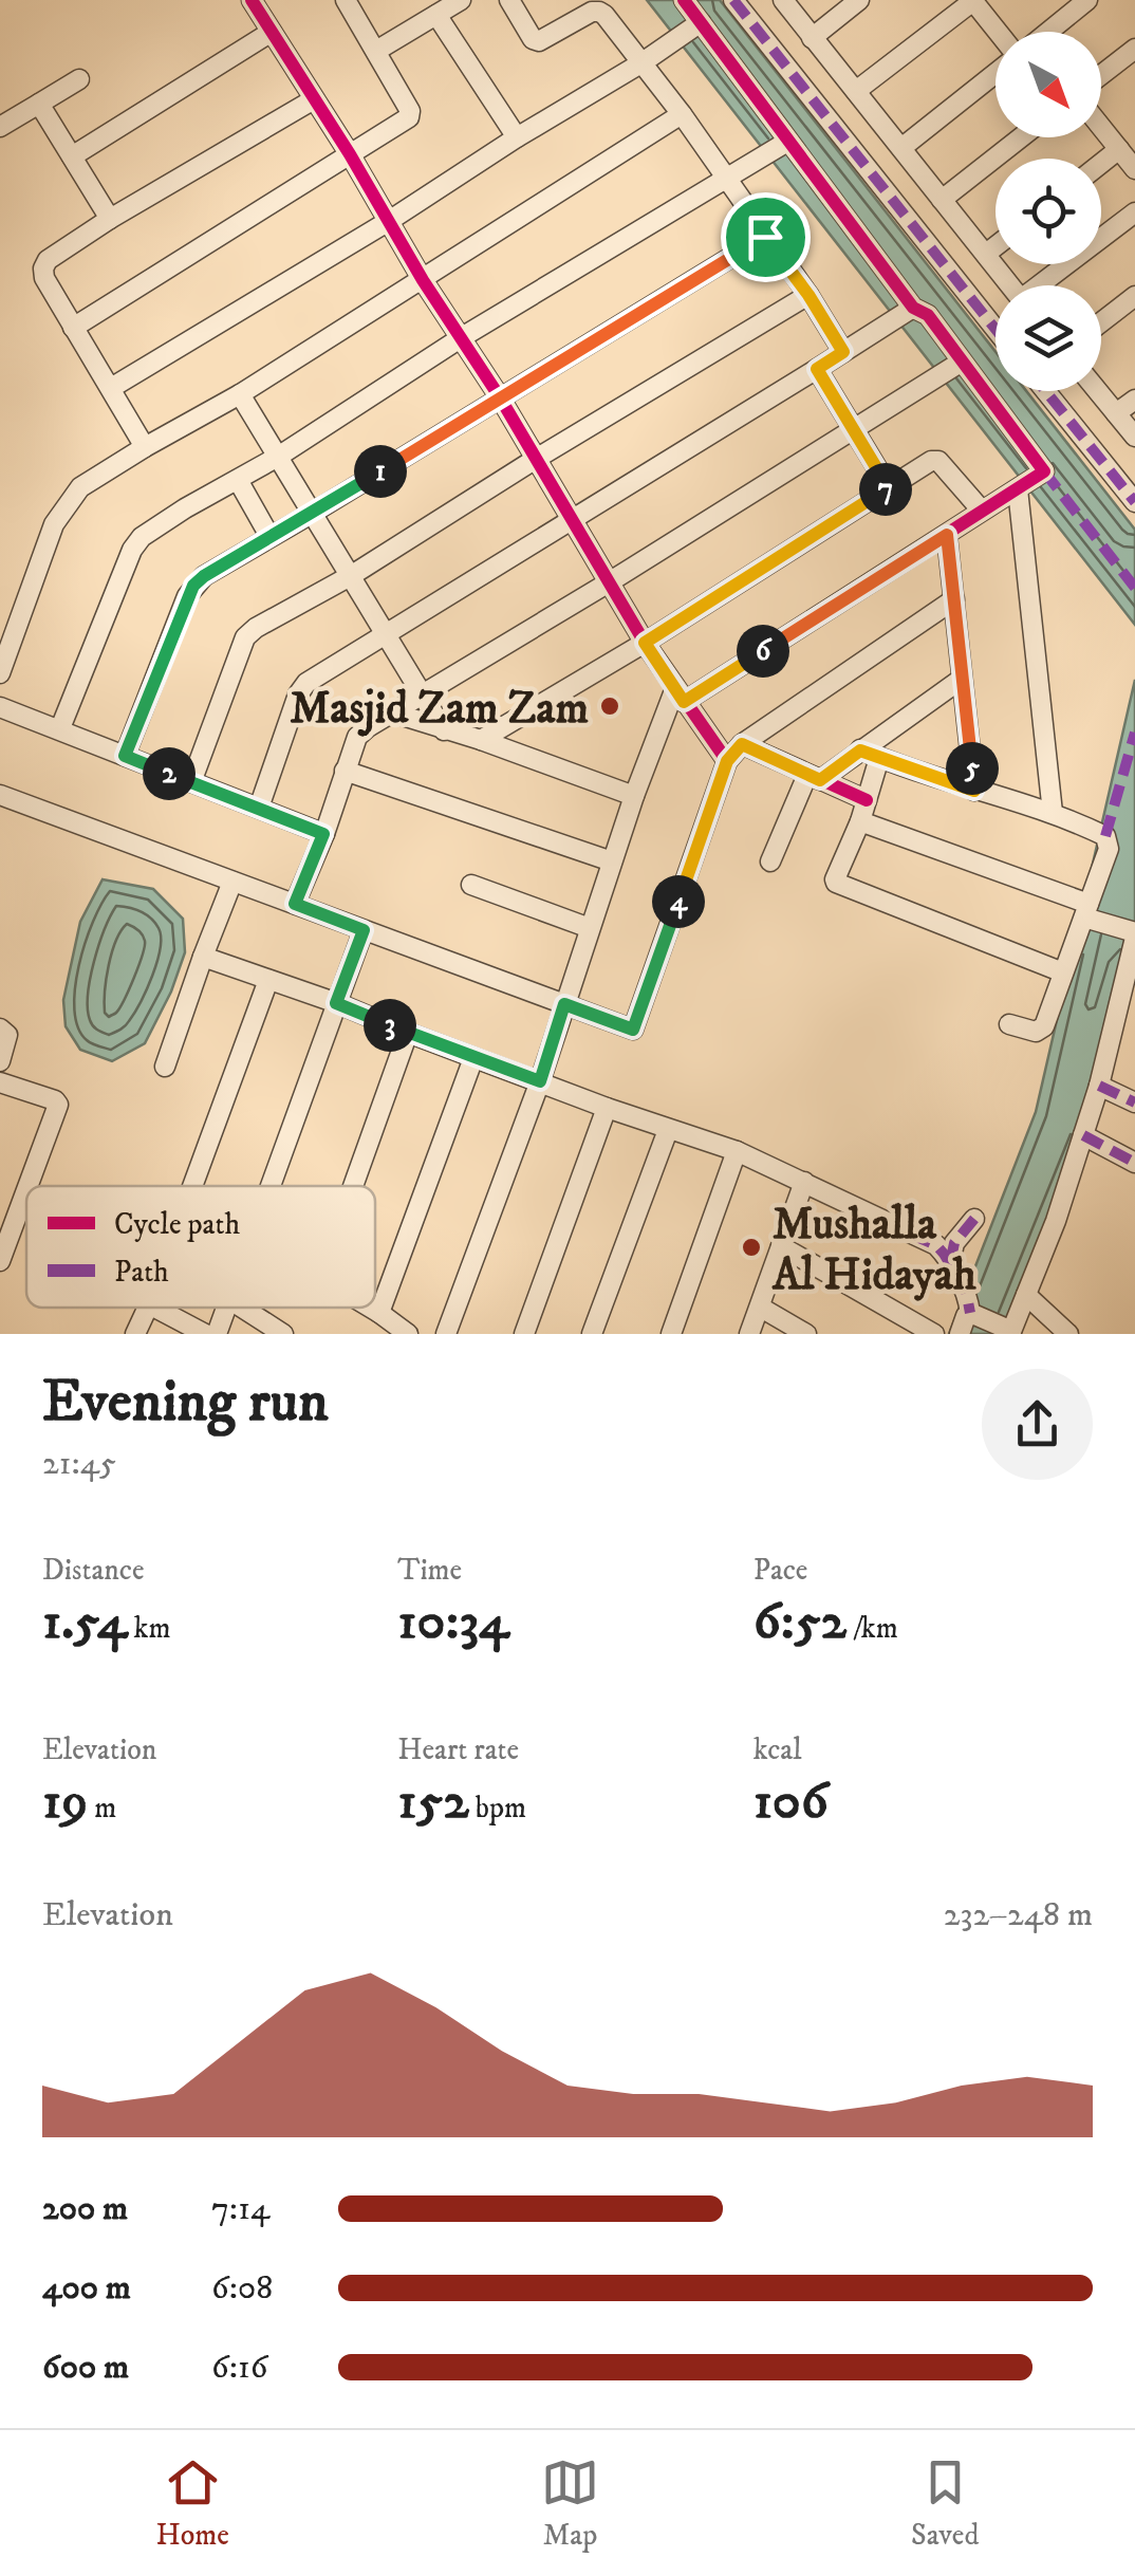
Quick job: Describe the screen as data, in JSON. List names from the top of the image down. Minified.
{"places":["Masjid Zam Zam","Mushalla Al Hidayah"],"legend":["Cycle path","Path"],"north":"bottom right","page":{"pins":["1","7","6","5","2","4","3"],"heading":["Evening run","21:45"],"stats":[["Distance","1.54 km"],["Time","10:34"],["Pace","6:52 /km"],["Elevation","19 m"],["Heart rate","152 bpm"],["kcal","106"]],"chart":["Elevation","232–248 m"],"list":[{"name":"200 m","note":"7:14"},{"name":"400 m","note":"6:08"},{"name":"600 m","note":"6:16"}],"tabs":["Home","Map","Saved"]}}
